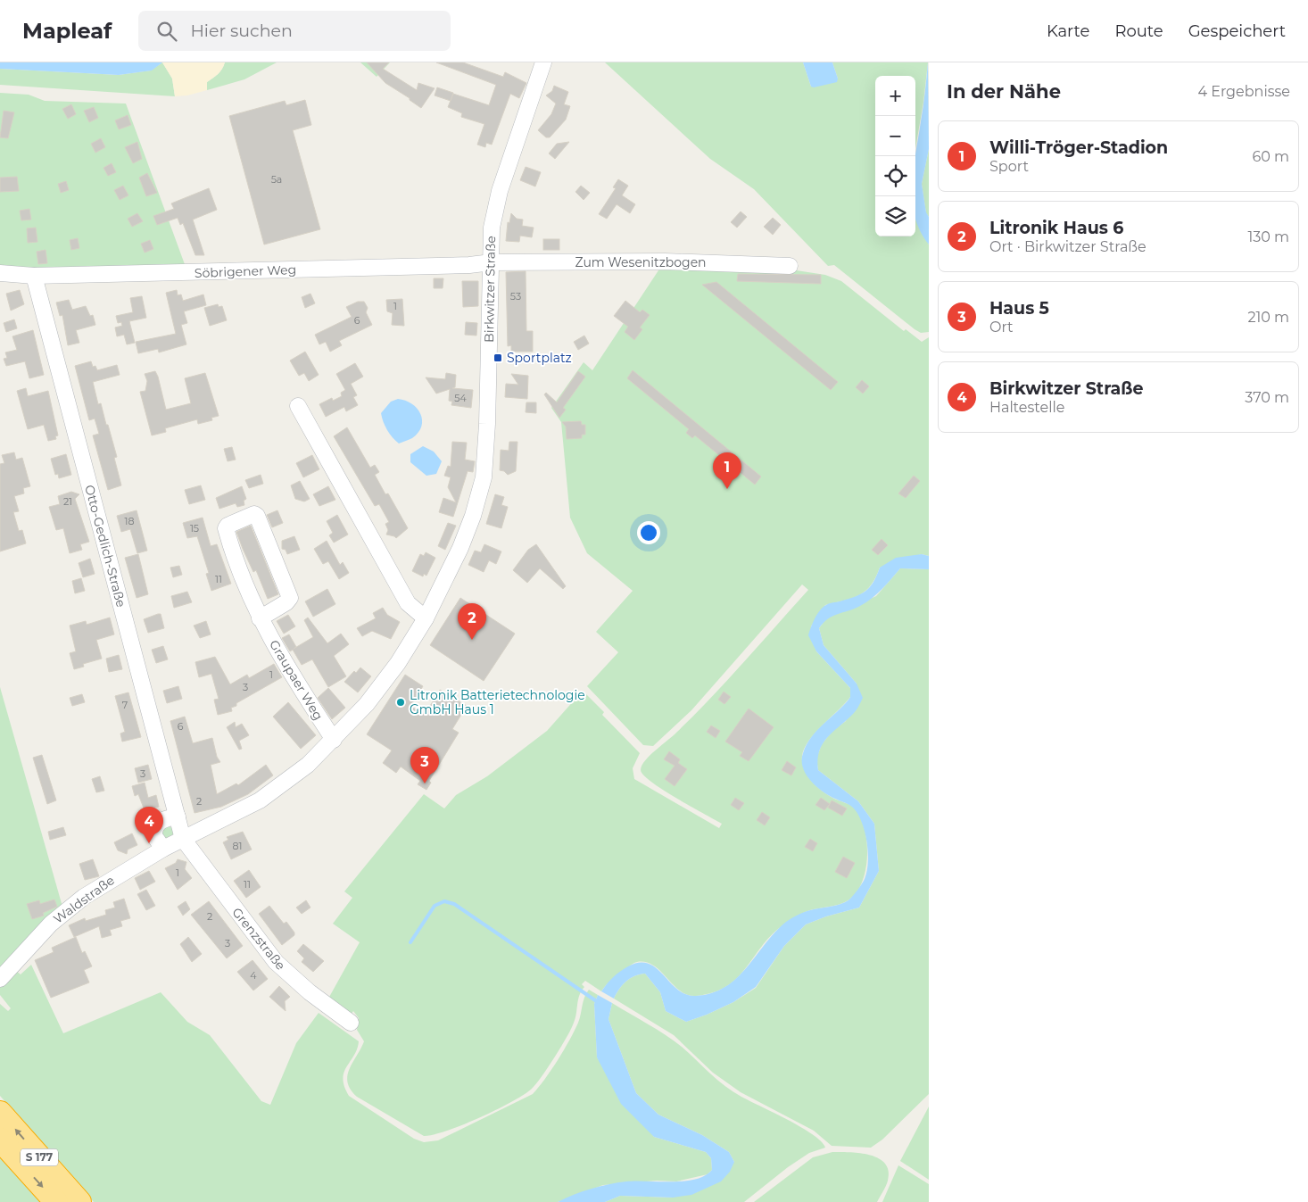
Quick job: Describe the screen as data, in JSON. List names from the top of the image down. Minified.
{"streets":{"highway":["S 177"],"street":["Zum Wesenitzbogen","Söbrigener Weg","Birkwitzer Straße","Otto-Gedlich-Straße","Graupaer Weg","Waldstraße","Grenzstraße"]},"crossings":[["Zum Wesenitzbogen","Söbrigener Weg"],["Zum Wesenitzbogen","Birkwitzer Straße"],["Söbrigener Weg","Birkwitzer Straße"],["Söbrigener Weg","Otto-Gedlich-Straße"],["Birkwitzer Straße","Otto-Gedlich-Straße"],["Birkwitzer Straße","Graupaer Weg"],["Birkwitzer Straße","Waldstraße"],["Birkwitzer Straße","Grenzstraße"],["Otto-Gedlich-Straße","Waldstraße"],["Otto-Gedlich-Straße","Grenzstraße"],["Waldstraße","Grenzstraße"]],"places":{"transit":["Sportplatz"],"other":["Litronik Batterietechnologie GmbH Haus 1"]},"house_numbers":["5a","53","1","6","54","21","18","15","11","1","3","7","6","3","2","81","1","11","2","3","4"],"page":{"header":"Mapleaf","search":"Hier suchen","nav":["Karte","Route","Gespeichert"],"heading":["In der Nähe","4 Ergebnisse"],"map_buttons":["+","−"],"list":[{"mark":"1","name":"Willi-Tröger-Stadion","note":"Sport","value":"60 m"},{"mark":"2","name":"Litronik Haus 6","note":"Ort · Birkwitzer Straße","value":"130 m"},{"mark":"3","name":"Haus 5","note":"Ort","value":"210 m"},{"mark":"4","name":"Birkwitzer Straße","note":"Haltestelle","value":"370 m"}],"pins":["1","2","3","4"]}}
